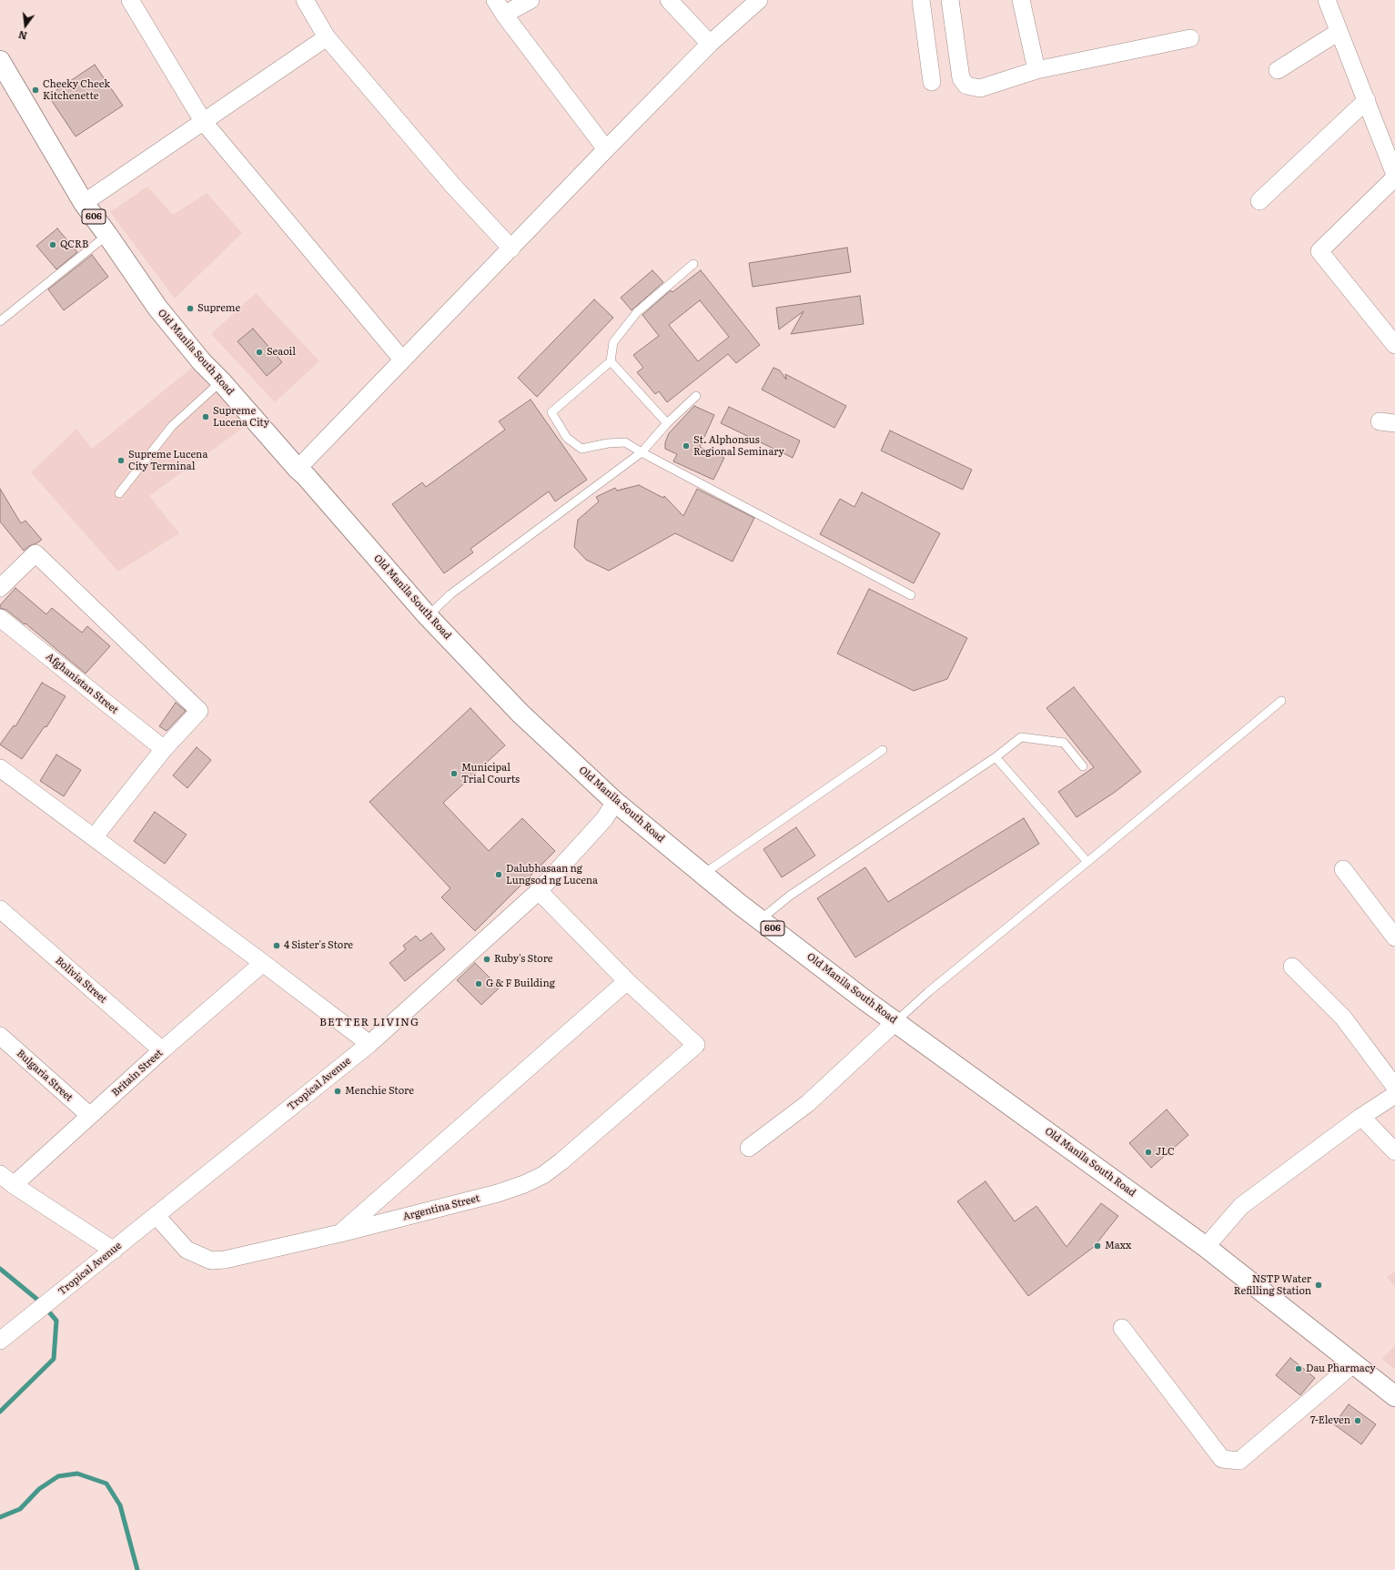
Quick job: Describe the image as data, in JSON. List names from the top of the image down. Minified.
{"streets":{"main road":["606","Old Manila South Road"],"street":["Afghanistan Street","Bolivia Street","Britain Street","Bulgaria Street","Tropical Avenue","Argentina Street"]},"crossings":[["Old Manila South Road","Tropical Avenue"],["Bolivia Street","Britain Street"],["Britain Street","Bulgaria Street"],["Tropical Avenue","Argentina Street"]],"districts":["BETTER LIVING"],"places":["Cheeky Cheek Kitchenette","QCRB","Supreme","Seaoil","Supreme Lucena City","St. Alphonsus Regional Seminary","Supreme Lucena City Terminal","Municipal Trial Courts","Dalubhasaan ng Lungsod ng Lucena","4 Sister's Store","Ruby's Store","G & F Building","Menchie Store","JLC","Maxx","NSTP Water Refilling Station","Dau Pharmacy","7-Eleven"],"north":"bottom"}
